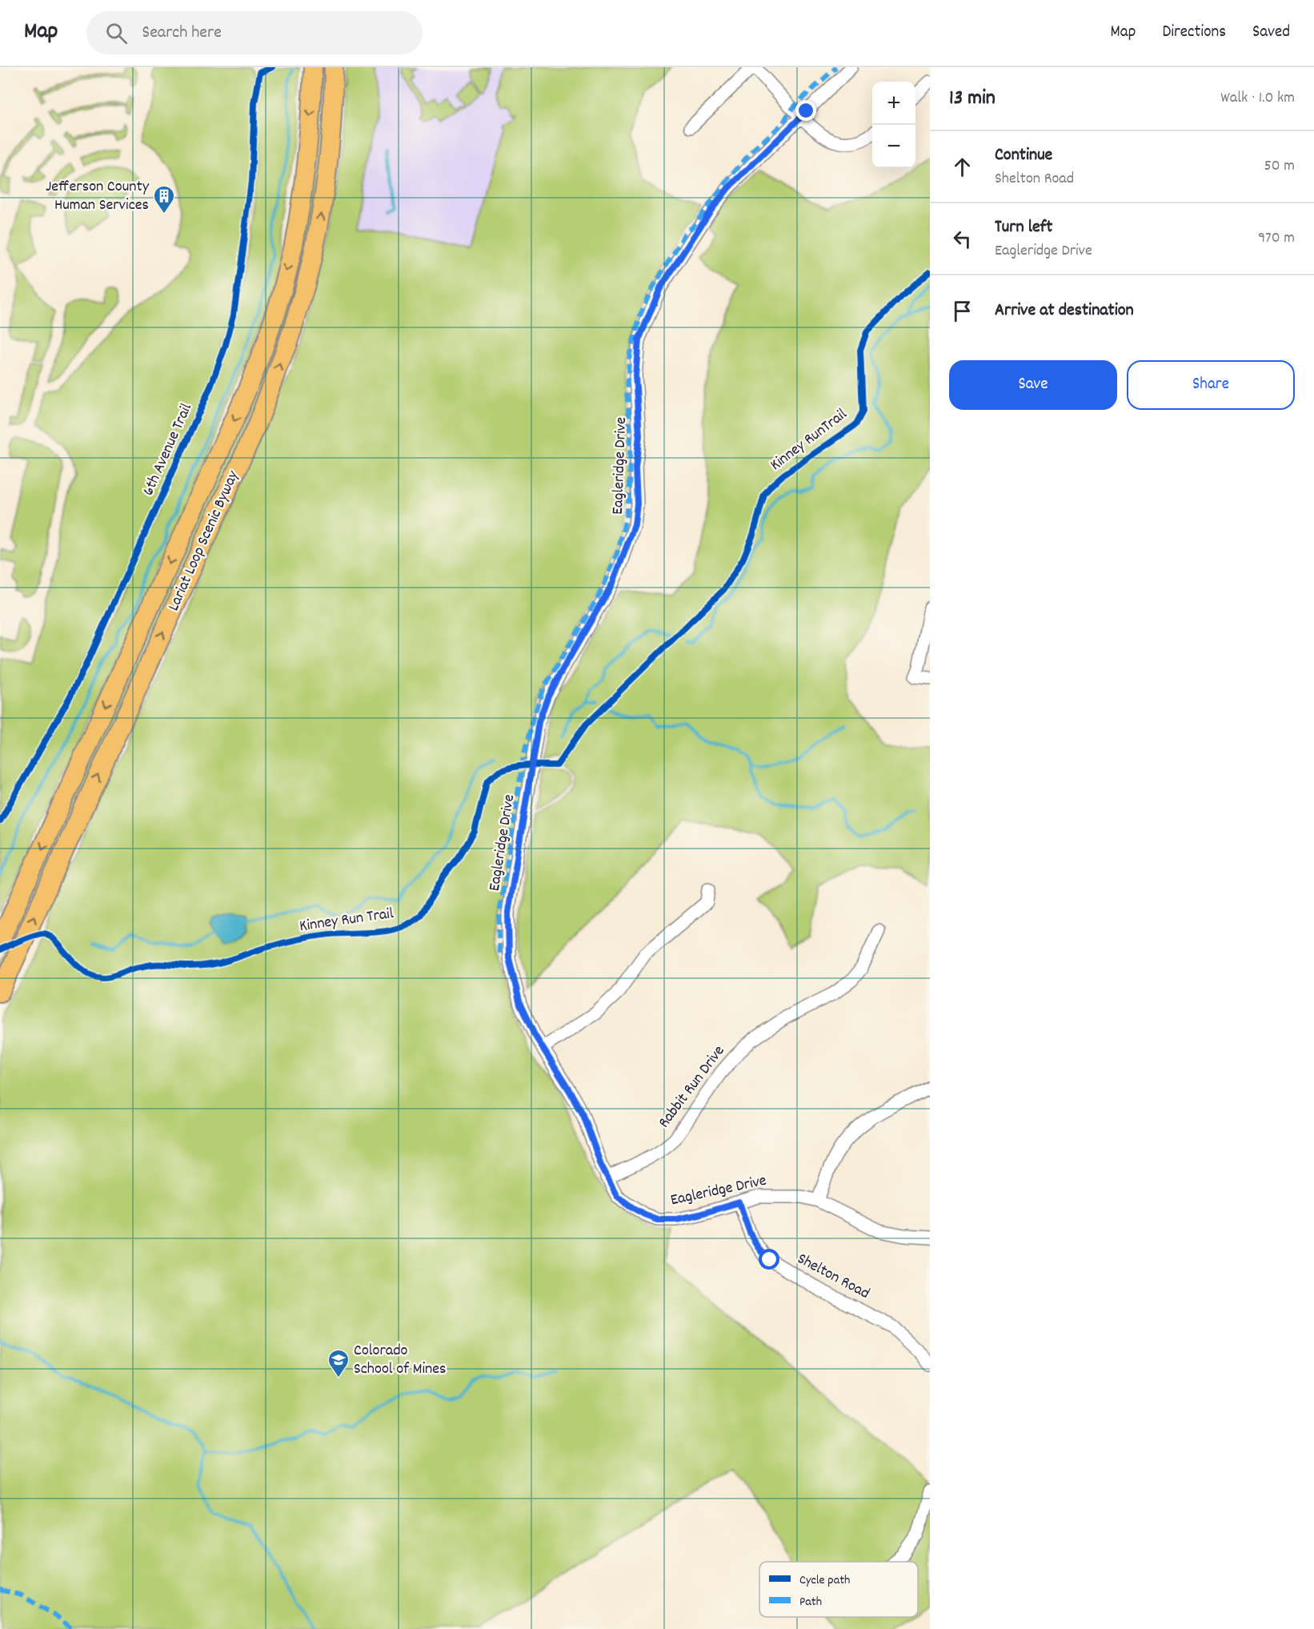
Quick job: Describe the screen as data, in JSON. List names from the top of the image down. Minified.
{"streets":{"highway":["Lariat Loop Scenic Byway"],"street":["Eagleridge Drive","Rabbit Run Drive","Shelton Road"],"cycle path":["Kinney RunTrail","6th Avenue Trail"]},"crossings":[["Eagleridge Drive","Rabbit Run Drive"],["Eagleridge Drive","Shelton Road"]],"places":{"building":["Jefferson County Human Services"],"school or university":["Colorado School of Mines"]},"legend":["Cycle path","Path"],"page":{"header":"Map","search":"Search here","nav":["Map","Directions","Saved"],"heading":["13 min","Walk · 1.0 km"],"map_buttons":["+","−"],"list":[["Continue","Shelton Road","50 m"],["Turn left","Eagleridge Drive","970 m"],"Arrive at destination"],"buttons":["Save","Share"]}}
